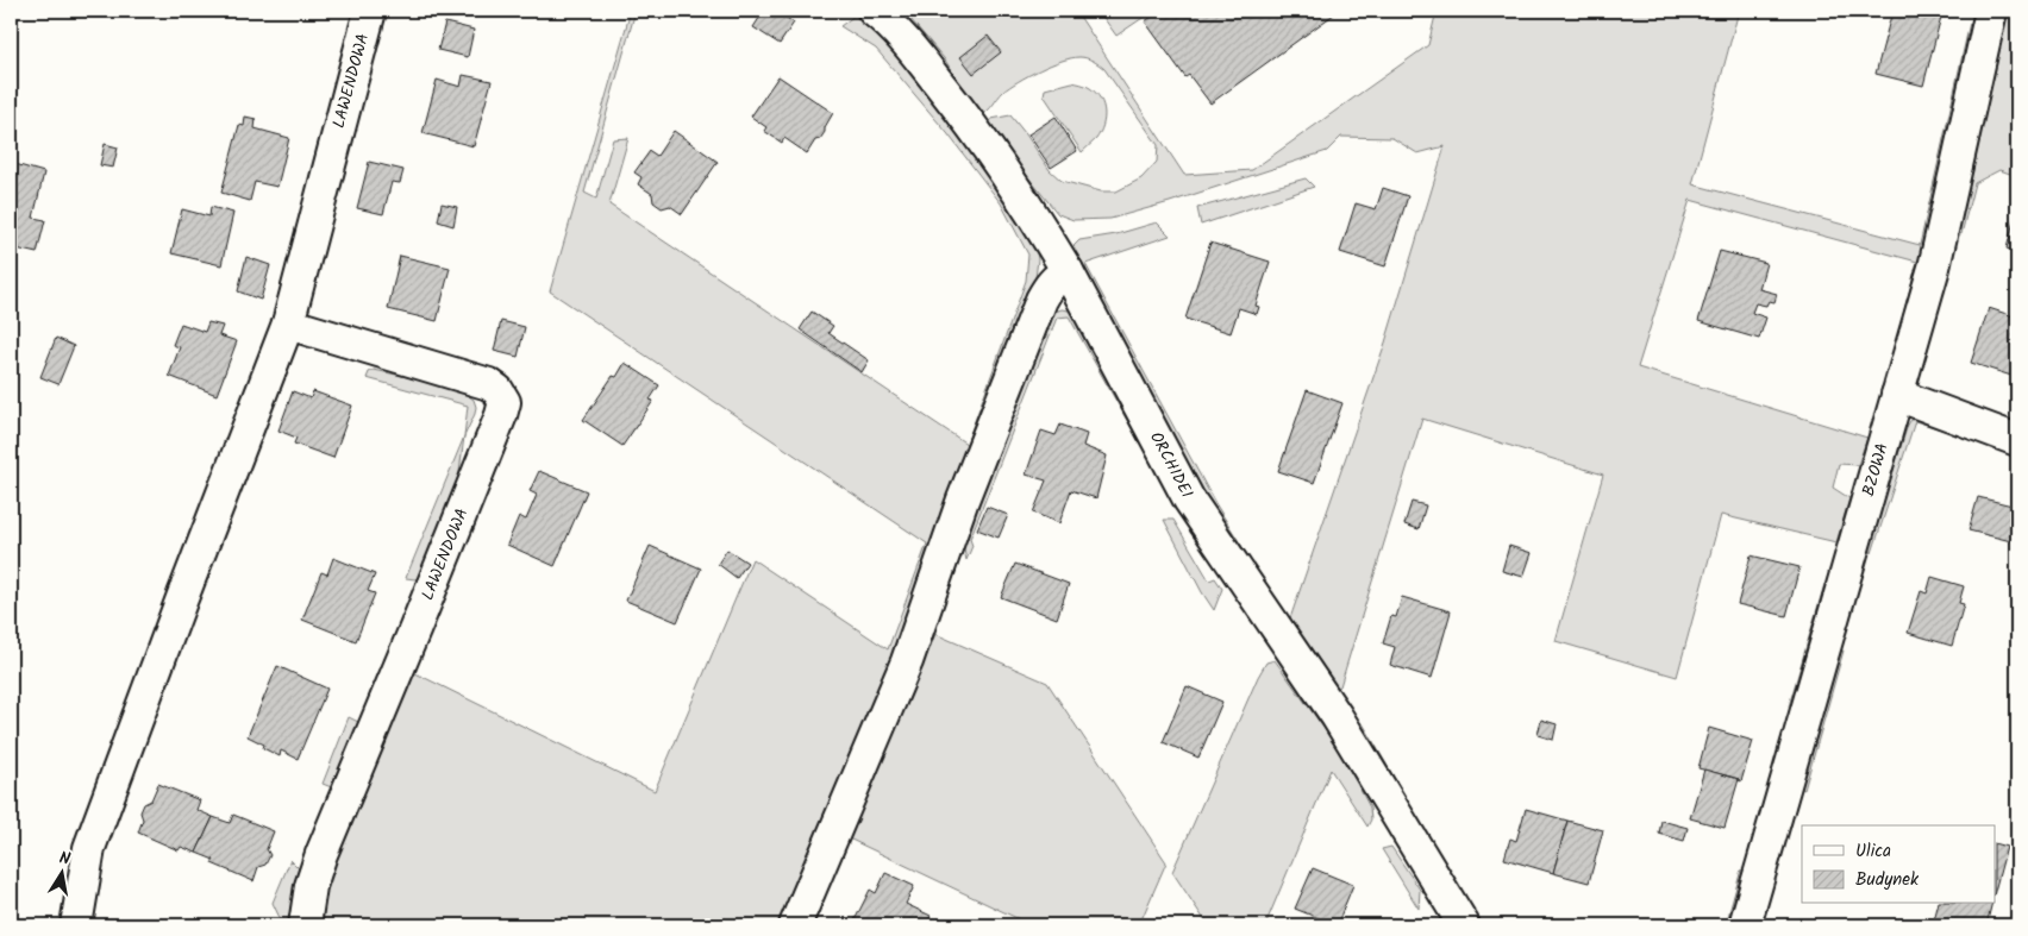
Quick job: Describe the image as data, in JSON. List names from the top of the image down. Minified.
{"streets":{"street":["LAWENDOWA","ORCHIDEI","BZOWA"]},"legend":["Ulica","Budynek"],"north":"top"}
